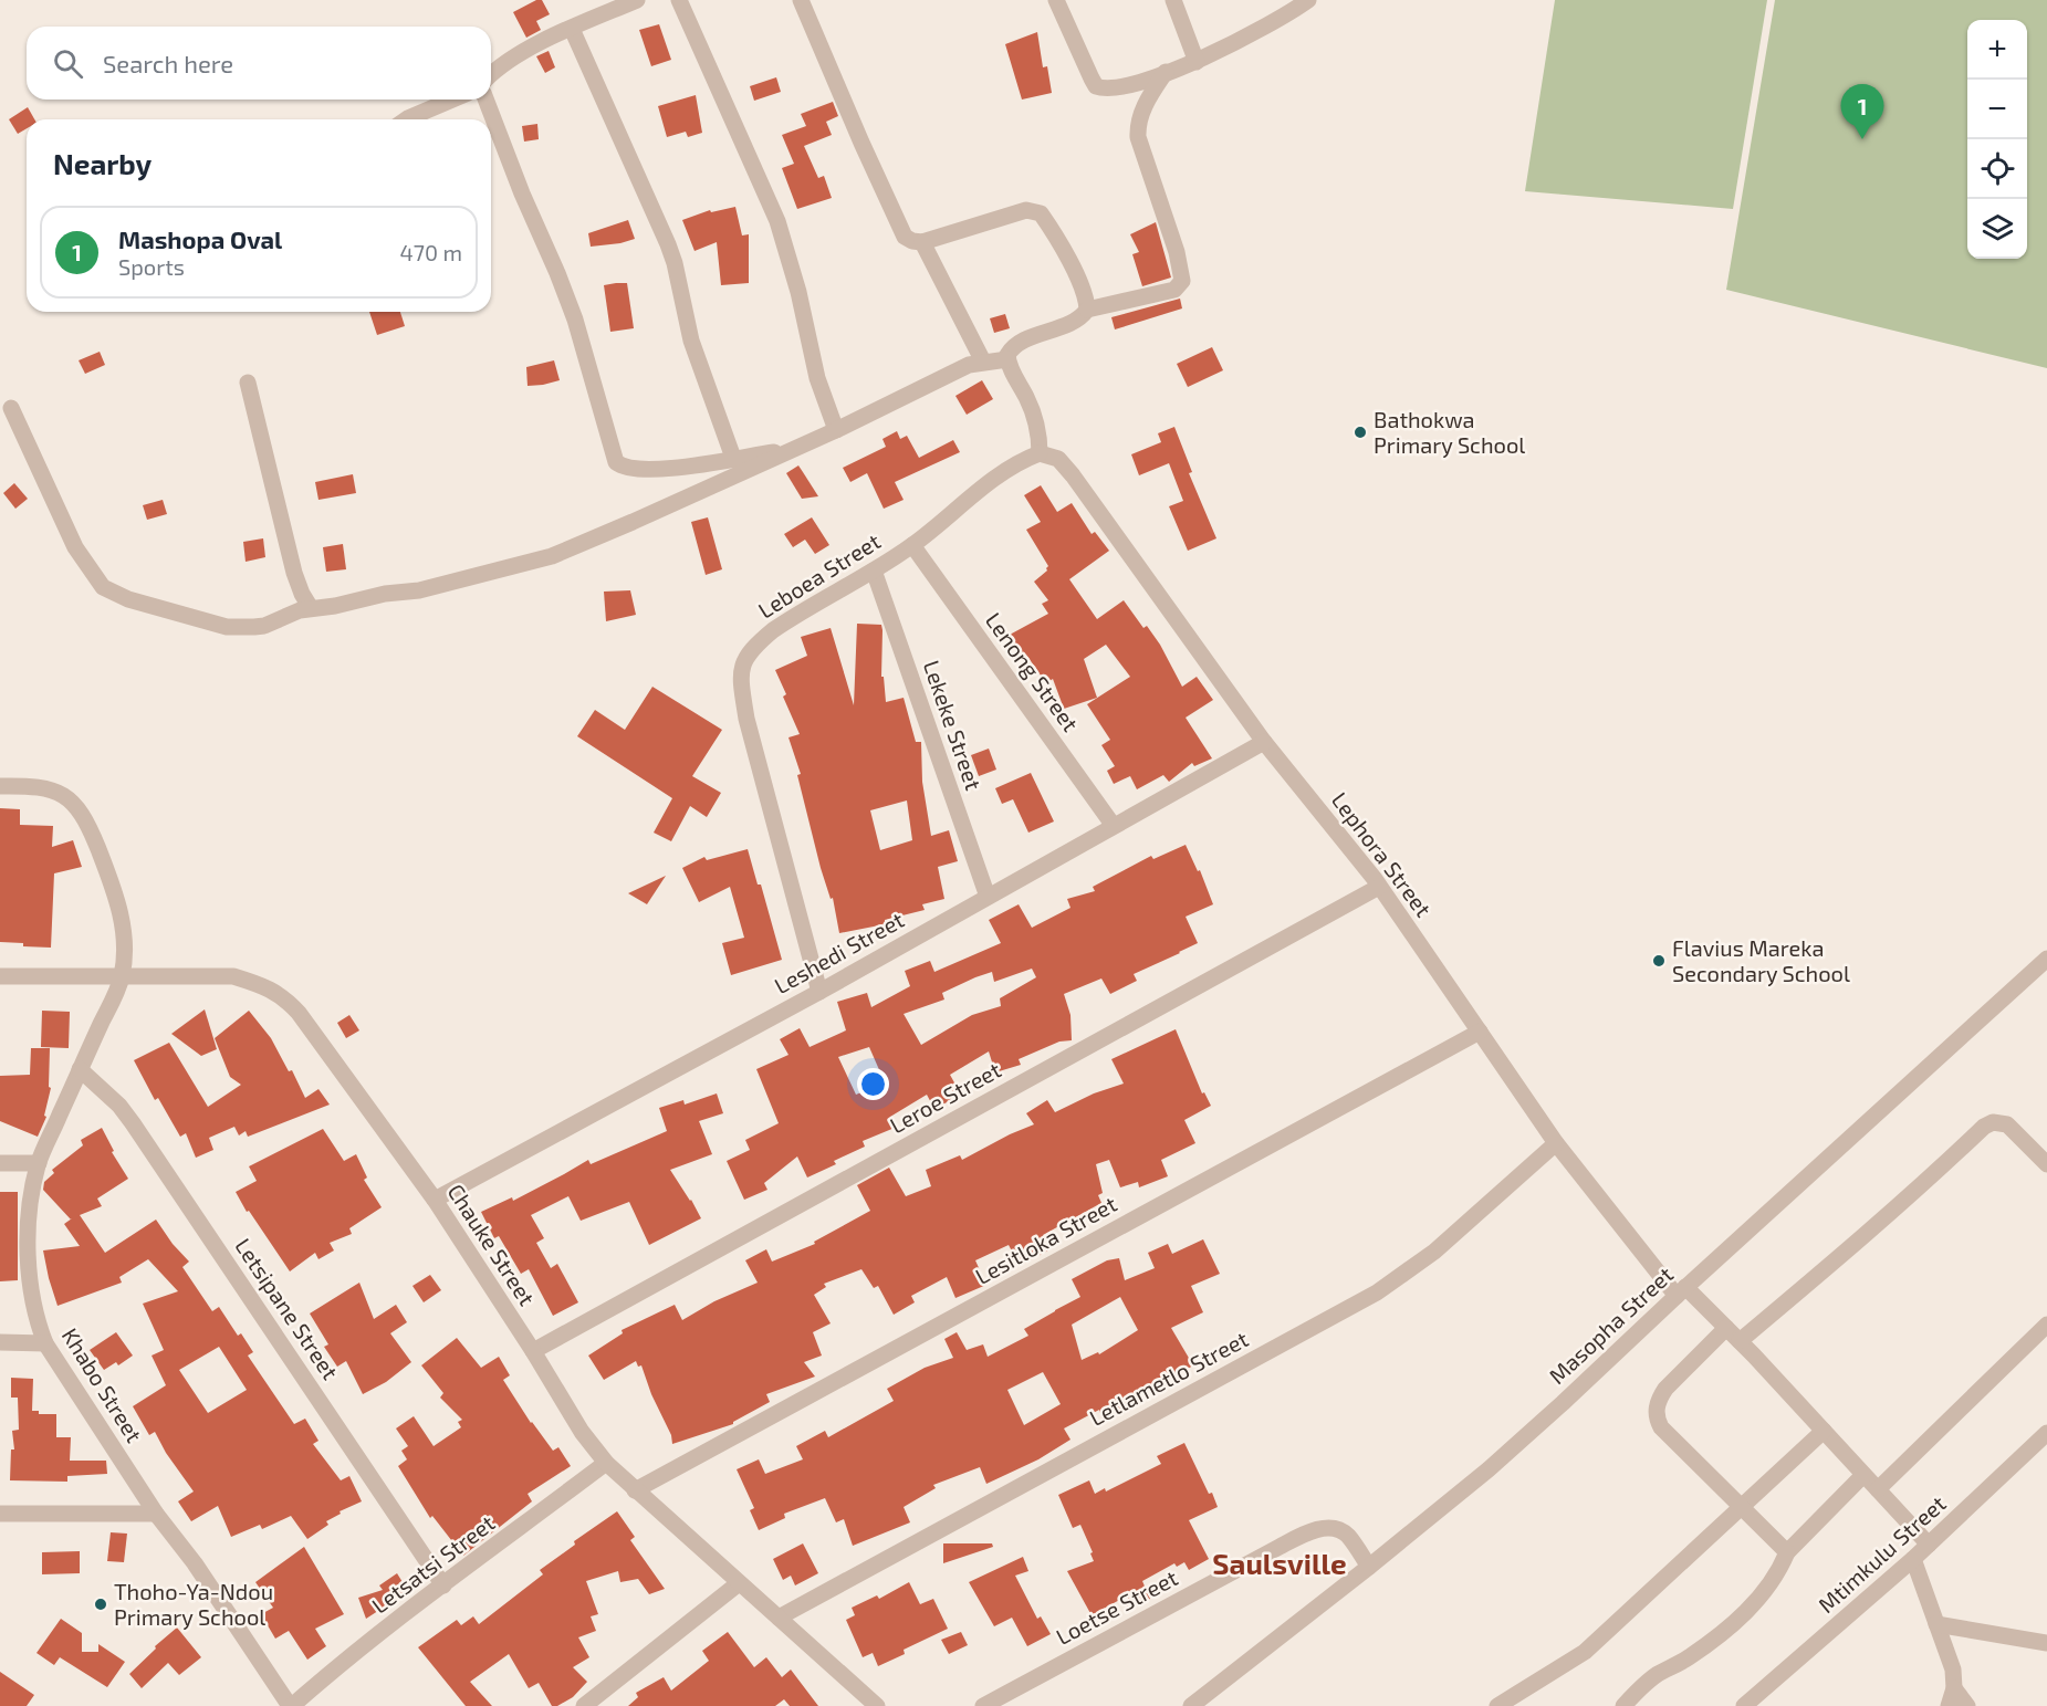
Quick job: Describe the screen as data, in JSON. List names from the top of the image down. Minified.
{"streets":{"street":["Leboea Street","Lenong Street","Lekeke Street","Lephora Street","Leshedi Street","Leroe Street","Lesitloka Street","Chauke Street","Letsipane Street","Masopha Street","Letlametlo Street","Khabo Street","Mtimkulu Street","Letsatsi Street","Loetse Street"]},"crossings":[["Leboea Street","Lenong Street"],["Leboea Street","Lekeke Street"],["Leboea Street","Lephora Street"],["Leboea Street","Leshedi Street"],["Lenong Street","Leshedi Street"],["Lekeke Street","Leshedi Street"],["Lephora Street","Leshedi Street"],["Lephora Street","Leroe Street"],["Lephora Street","Lesitloka Street"],["Lephora Street","Masopha Street"],["Lephora Street","Letlametlo Street"],["Lephora Street","Mtimkulu Street"],["Leshedi Street","Chauke Street"],["Leroe Street","Chauke Street"],["Lesitloka Street","Chauke Street"],["Chauke Street","Letlametlo Street"],["Chauke Street","Khabo Street"],["Chauke Street","Letsatsi Street"],["Letsipane Street","Khabo Street"],["Letsipane Street","Letsatsi Street"],["Masopha Street","Loetse Street"],["Khabo Street","Letsatsi Street"]],"districts":["Saulsville"],"places":["Bathokwa Primary School","Flavius Mareka Secondary School","Thoho-Ya-Ndou Primary School"],"page":{"map_buttons":["+","−"],"search":"Search here","pins":"1","heading":"Nearby","list":[{"mark":"1","name":"Mashopa Oval","note":"Sports","value":"470 m"}]}}
